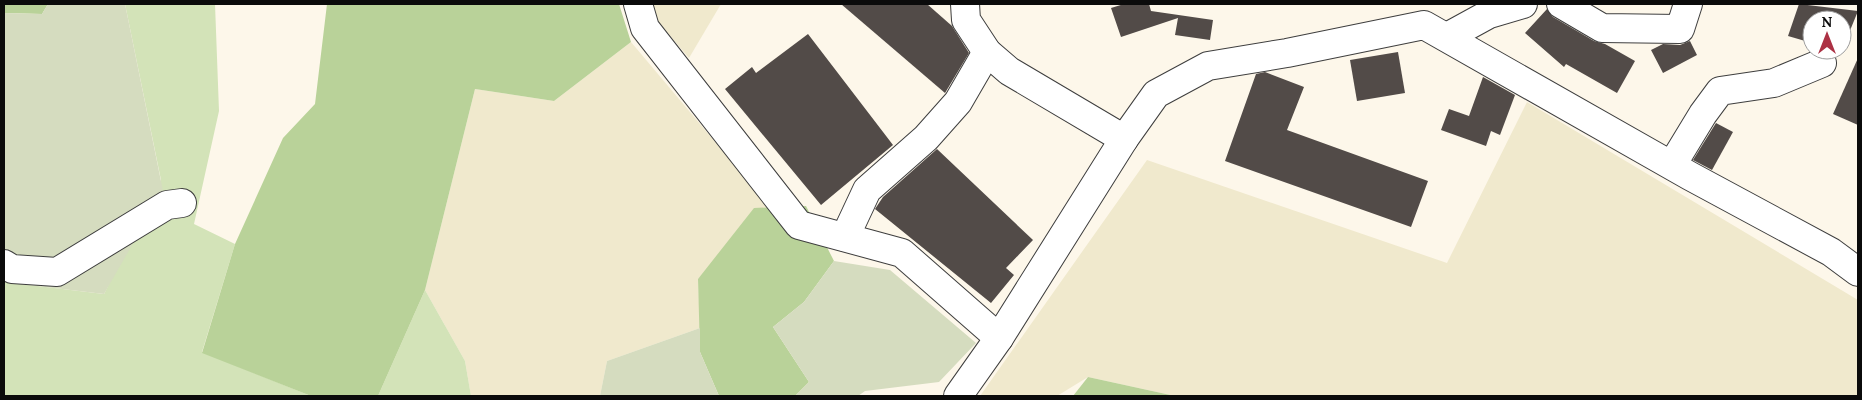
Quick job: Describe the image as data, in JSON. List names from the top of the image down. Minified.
{"north":"top"}
